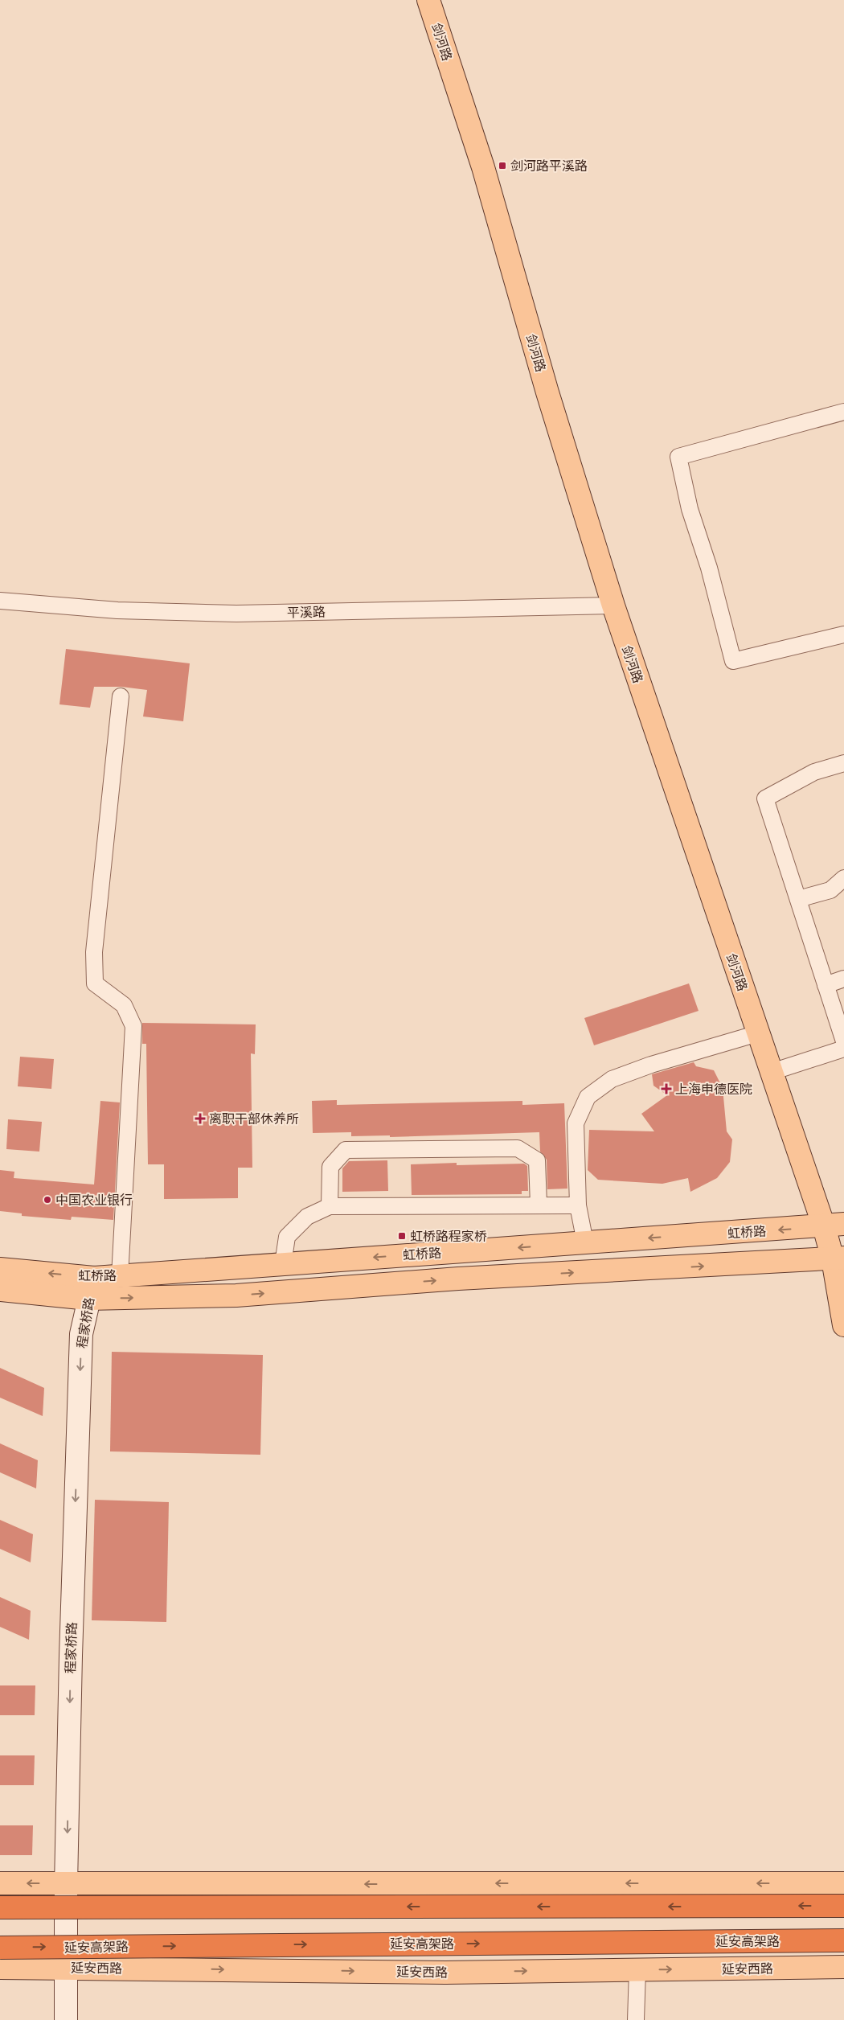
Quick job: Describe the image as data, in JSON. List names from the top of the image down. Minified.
{"streets":{"highway":["延安高架路"],"main road":["剑河路","虹桥路","延安西路"],"street":["平溪路","程家桥路"]},"crossings":[["剑河路","平溪路"],["剑河路","虹桥路"],["虹桥路","程家桥路"],["程家桥路","延安西路"]],"one_way":["程家桥路"],"places":{"transit":["剑河路平溪路","虹桥路程家桥"],"health":["上海申德医院","离职干部休养所"],"other":["中国农业银行"]}}
